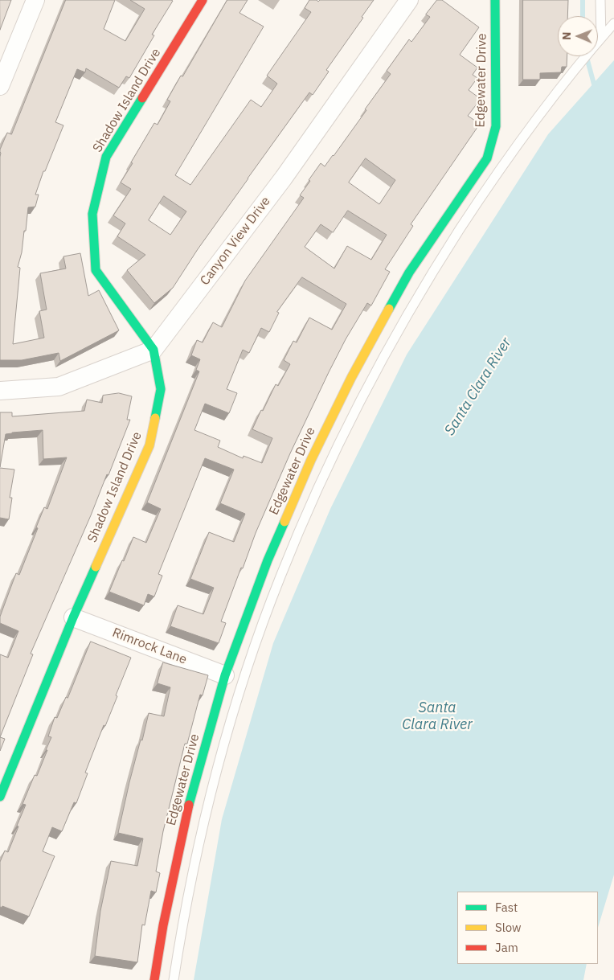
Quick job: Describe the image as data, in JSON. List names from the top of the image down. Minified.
{"streets":{"street":["Edgewater Drive","Shadow Island Drive","Canyon View Drive","Rimrock Lane"]},"crossings":[["Edgewater Drive","Rimrock Lane"],["Shadow Island Drive","Canyon View Drive"],["Shadow Island Drive","Rimrock Lane"]],"water":["Santa Clara River"],"legend":["Fast","Slow","Jam"],"north":"left"}
